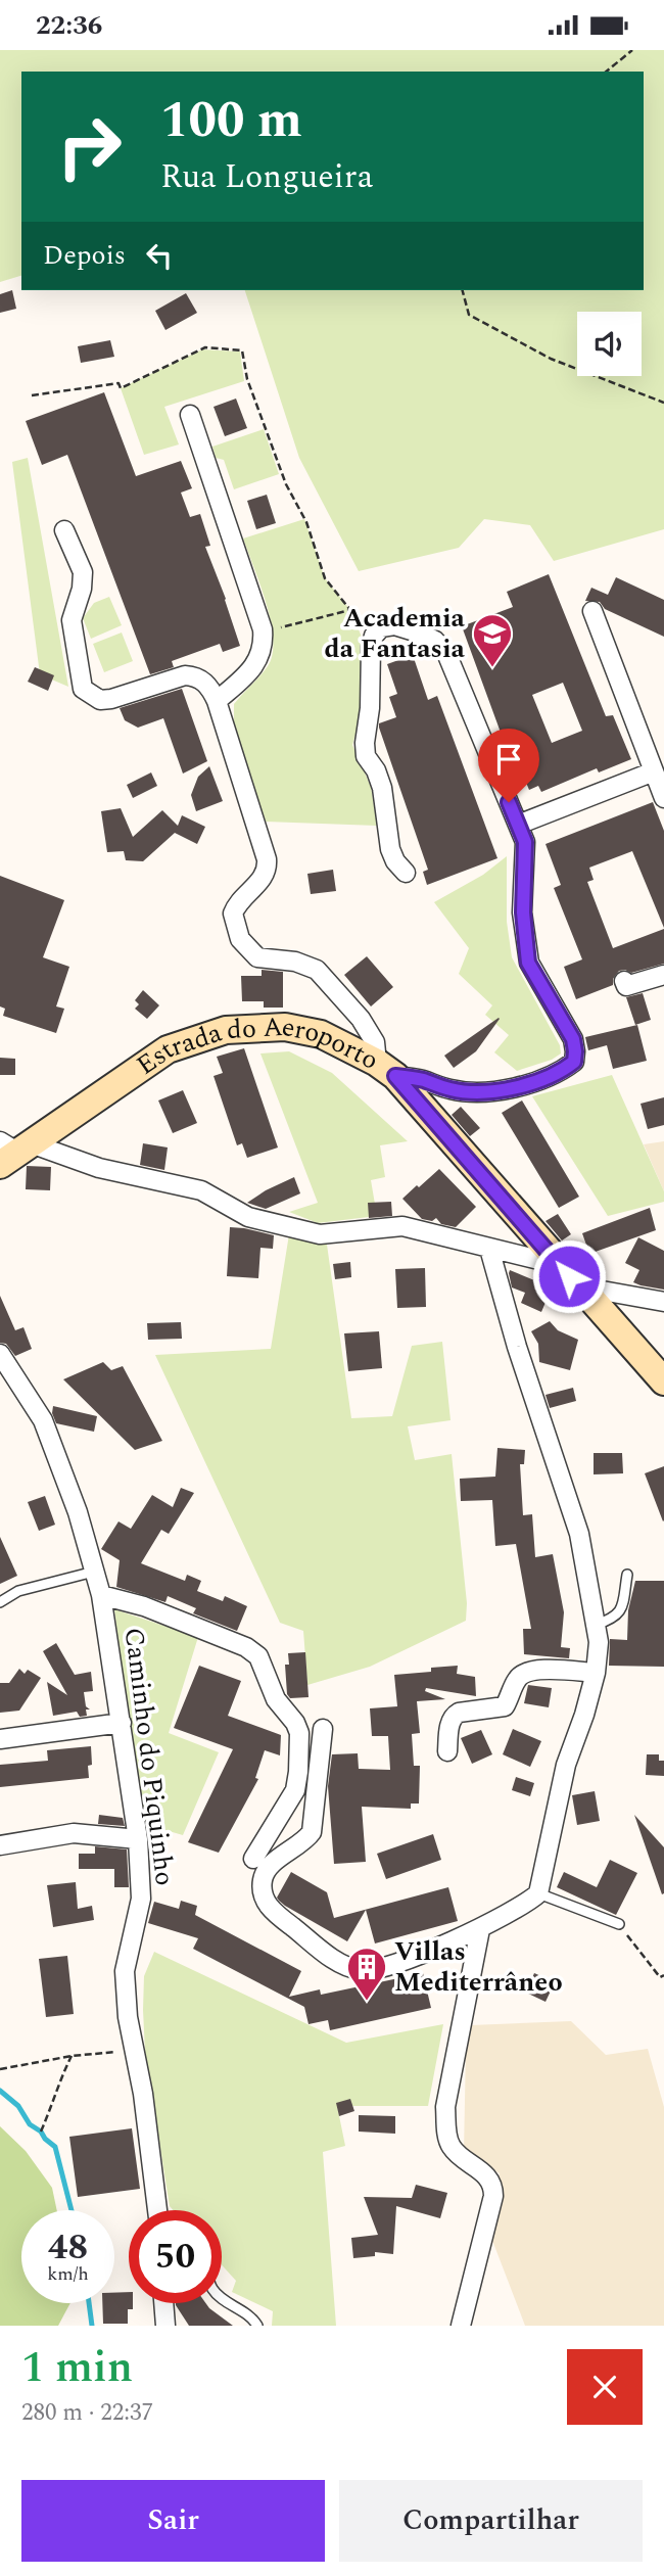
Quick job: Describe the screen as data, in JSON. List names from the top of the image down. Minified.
{"streets":{"main road":["Estrada do Aeroporto"],"street":["Caminho do Piquinho"]},"places":{"school or university":["Academia da Fantasia"],"building":["Villas Mediterrâneo"]},"page":{"status":"22:36","turn":["100 m","Rua Longueira"],"then":"Depois","speed":"48 km/h","limit":"50","heading":["1 min","280 m · 22:37"],"buttons":["Sair","Compartilhar"]}}
